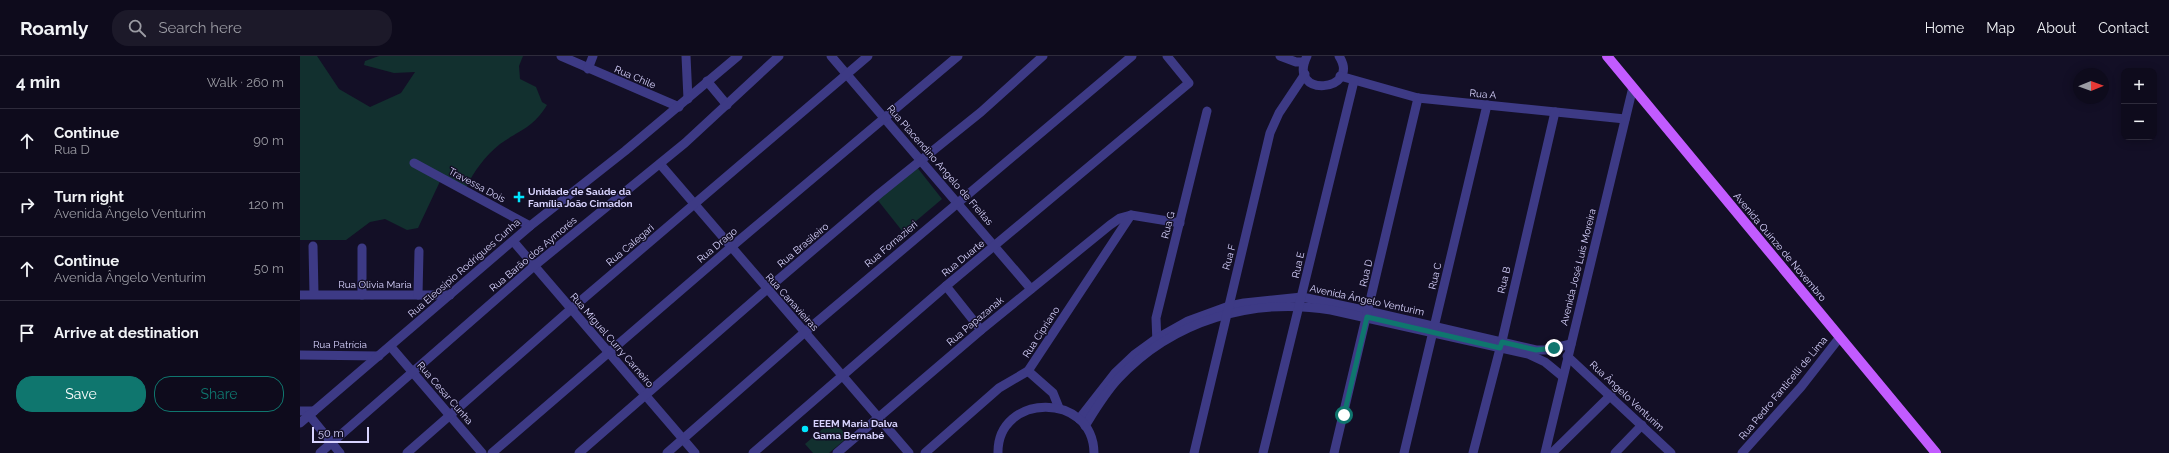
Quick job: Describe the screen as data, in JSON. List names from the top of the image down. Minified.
{"streets":{"main road":["Avenida Quinze de Novembro"],"street":["Rua Chile","Rua A","Rua Placendino Angelo de Freitas","Travessa Dois","Rua G","Rua Fornazieri","Rua Calegari","Rua Drago","Rua Brasileiro","Rua Barão dos Aymorés","Rua F","Rua Duarte","Rua E","Avenida José Luis Moreira","Rua Eleosipio Rodrigues Cunha","Rua D","Rua C","Rua B","Rua Olivia Maria","Avenida Ângelo Venturim","Rua Canavieiras","Rua Papazanak","Rua Cipriano","Rua Miguel Curry Carneiro","Rua Patrícia","Rua Pedro Fanticelli de Lima","Rua Cesar Cunha","Rua Ângelo Venturim"]},"crossings":[["Rua Chile","Rua Eleosipio Rodrigues Cunha"],["Rua A","Rua E"],["Rua A","Avenida José Luis Moreira"],["Rua A","Rua D"],["Rua A","Rua C"],["Rua A","Rua B"],["Rua Placendino Angelo de Freitas","Rua Fornazieri"],["Rua Placendino Angelo de Freitas","Rua Calegari"],["Rua Placendino Angelo de Freitas","Rua Drago"],["Rua Placendino Angelo de Freitas","Rua Brasileiro"],["Rua Placendino Angelo de Freitas","Rua Duarte"],["Rua Placendino Angelo de Freitas","Rua Papazanak"],["Travessa Dois","Rua Eleosipio Rodrigues Cunha"],["Rua G","Avenida Ângelo Venturim"],["Rua Fornazieri","Rua Canavieiras"],["Rua Fornazieri","Rua Miguel Curry Carneiro"],["Rua Calegari","Rua Canavieiras"],["Rua Calegari","Rua Miguel Curry Carneiro"],["Rua Calegari","Rua Cesar Cunha"],["Rua Drago","Rua Canavieiras"],["Rua Drago","Rua Miguel Curry Carneiro"],["Rua Brasileiro","Rua Canavieiras"],["Rua Brasileiro","Rua Miguel Curry Carneiro"],["Avenida Quinze de Novembro","Avenida José Luis Moreira"],["Avenida Quinze de Novembro","Rua Pedro Fanticelli de Lima"],["Rua Barão dos Aymorés","Rua Canavieiras"],["Rua Barão dos Aymorés","Rua Miguel Curry Carneiro"],["Rua Barão dos Aymorés","Rua Cesar Cunha"],["Rua F","Avenida Ângelo Venturim"],["Rua Duarte","Rua Canavieiras"],["Rua E","Avenida Ângelo Venturim"],["Avenida José Luis Moreira","Avenida Ângelo Venturim"],["Avenida José Luis Moreira","Rua Ângelo Venturim"],["Rua Eleosipio Rodrigues Cunha","Rua Olivia Maria"],["Rua Eleosipio Rodrigues Cunha","Rua Miguel Curry Carneiro"],["Rua Eleosipio Rodrigues Cunha","Rua Patrícia"],["Rua Eleosipio Rodrigues Cunha","Rua Cesar Cunha"],["Rua D","Avenida Ângelo Venturim"],["Rua C","Avenida Ângelo Venturim"],["Rua B","Avenida Ângelo Venturim"],["Rua Canavieiras","Rua Papazanak"],["Rua Papazanak","Rua Cipriano"]],"places":{"health":["Unidade de Saúde da Família João Cimadon"],"other":["EEEM Maria Dalva Gama Bernabé"]},"scale_bar":"50 m","north":"right","page":{"header":"Roamly","search":"Search here","nav":["Home","Map","About","Contact"],"heading":["4 min","Walk · 260 m"],"map_buttons":["+","−"],"list":[["Continue","Rua D","90 m"],["Turn right","Avenida Ângelo Venturim","120 m"],["Continue","Avenida Ângelo Venturim","50 m"],"Arrive at destination"],"buttons":["Save","Share"],"scale":"50 m"}}
